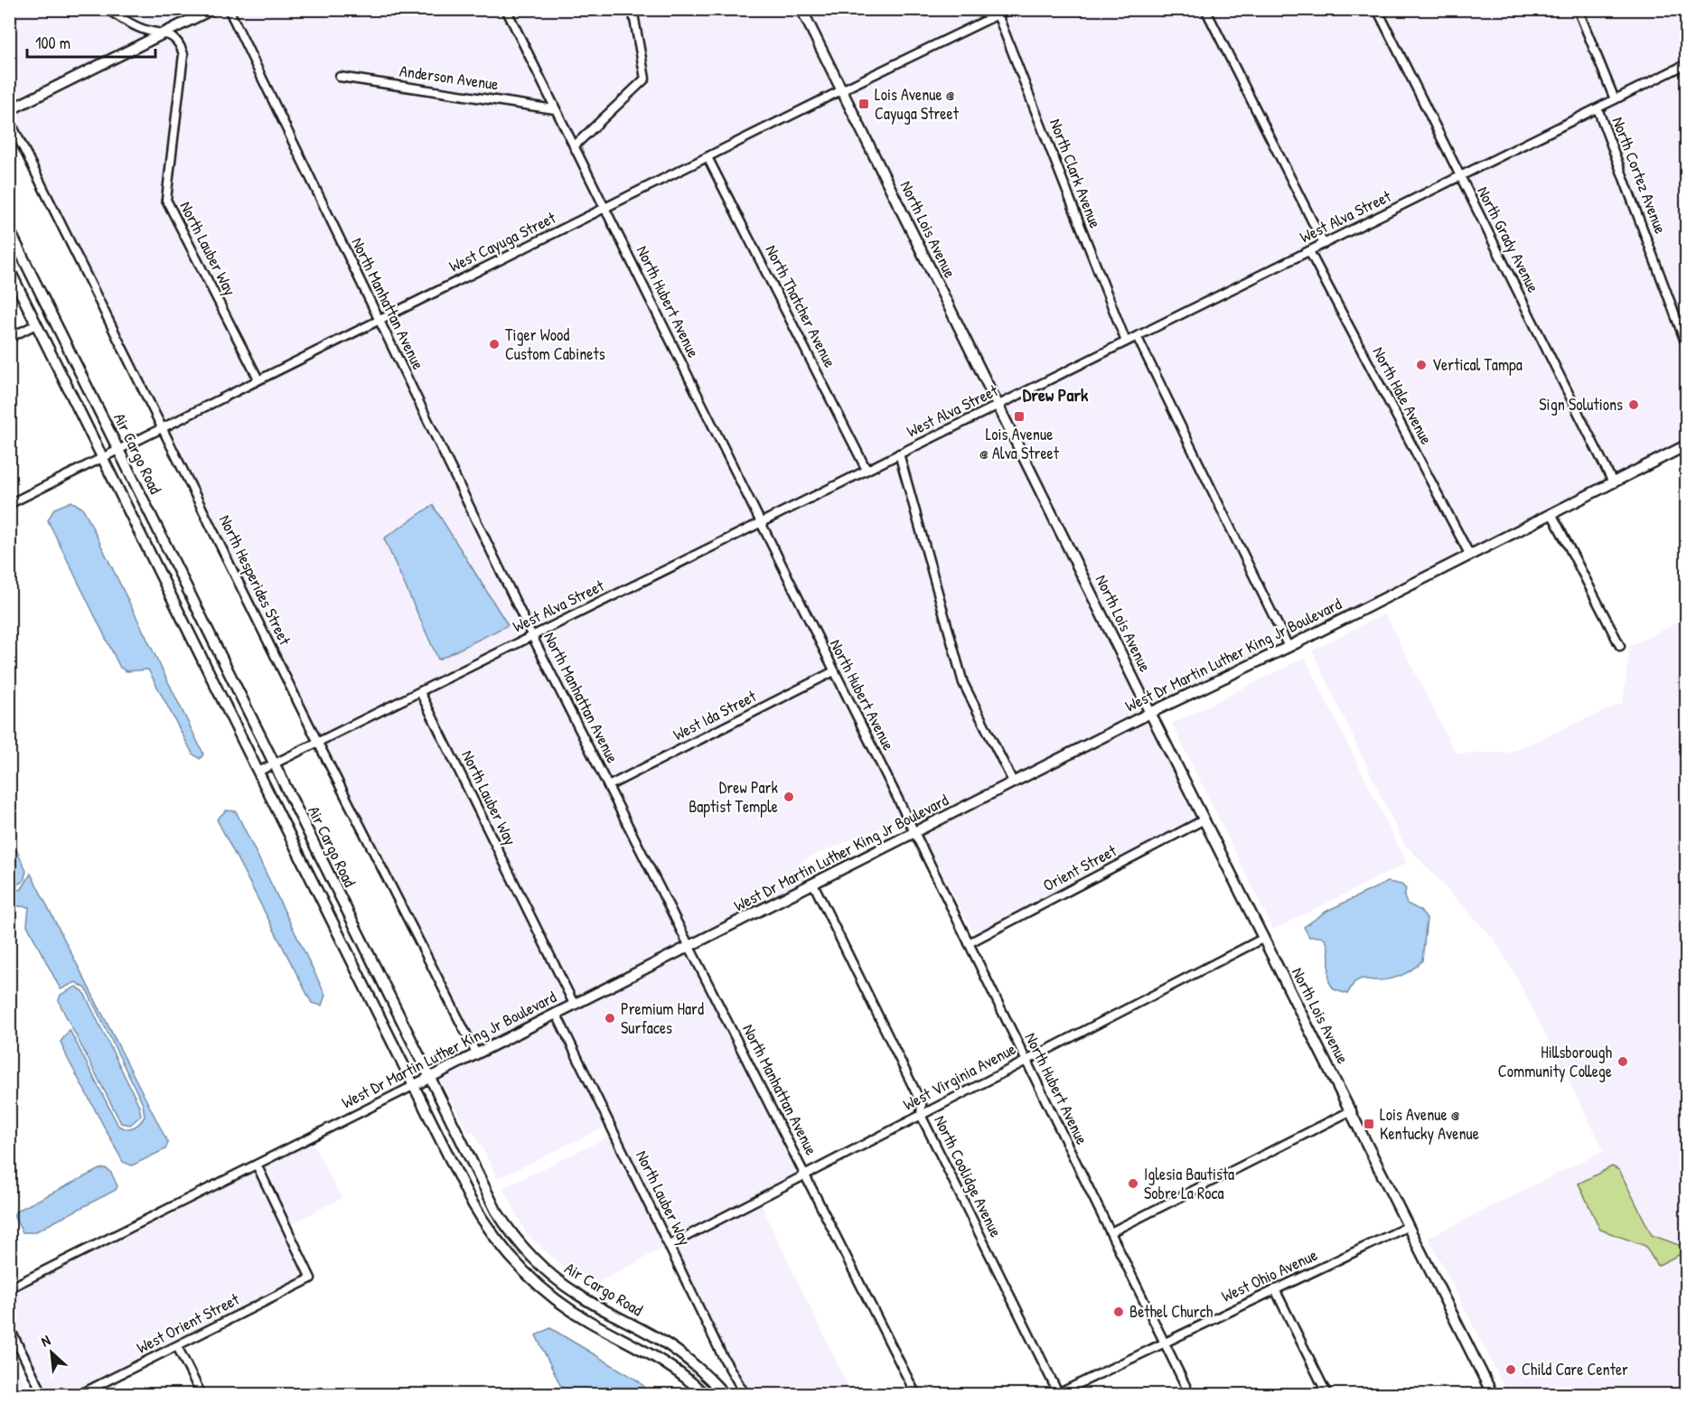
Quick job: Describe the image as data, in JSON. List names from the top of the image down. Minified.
{"streets":{"street":["Anderson Avenue","North Clark Avenue","North Cortez Avenue","West Alva Street","North Lois Avenue","North Grady Avenue","West Cayuga Street","North Lauber Way","North Hubert Avenue","North Manhattan Avenue","North Thatcher Avenue","North Hale Avenue","Air Cargo Road","North Hesperides Street","West Dr Martin Luther King Jr Boulevard","West Ida Street","Orient Street","West Virginia Avenue","North Coolidge Avenue","West Ohio Avenue","West Orient Street"]},"crossings":[["Anderson Avenue","North Hubert Avenue"],["North Clark Avenue","West Alva Street"],["North Clark Avenue","West Cayuga Street"],["North Cortez Avenue","West Alva Street"],["West Alva Street","North Lois Avenue"],["West Alva Street","North Grady Avenue"],["West Alva Street","North Lauber Way"],["West Alva Street","North Hubert Avenue"],["West Alva Street","North Manhattan Avenue"],["West Alva Street","North Thatcher Avenue"],["West Alva Street","North Hale Avenue"],["West Alva Street","Air Cargo Road"],["West Alva Street","North Hesperides Street"],["North Lois Avenue","West Cayuga Street"],["North Lois Avenue","West Dr Martin Luther King Jr Boulevard"],["North Lois Avenue","Orient Street"],["North Lois Avenue","West Virginia Avenue"],["North Lois Avenue","West Ohio Avenue"],["North Grady Avenue","West Dr Martin Luther King Jr Boulevard"],["West Cayuga Street","North Lauber Way"],["West Cayuga Street","North Hubert Avenue"],["West Cayuga Street","North Manhattan Avenue"],["West Cayuga Street","North Thatcher Avenue"],["West Cayuga Street","Air Cargo Road"],["West Cayuga Street","North Hesperides Street"],["North Lauber Way","West Dr Martin Luther King Jr Boulevard"],["North Lauber Way","West Virginia Avenue"],["North Hubert Avenue","West Dr Martin Luther King Jr Boulevard"],["North Hubert Avenue","West Ida Street"],["North Hubert Avenue","Orient Street"],["North Hubert Avenue","West Virginia Avenue"],["North Hubert Avenue","West Ohio Avenue"],["North Manhattan Avenue","West Dr Martin Luther King Jr Boulevard"],["North Manhattan Avenue","West Ida Street"],["North Manhattan Avenue","West Virginia Avenue"],["North Hale Avenue","West Dr Martin Luther King Jr Boulevard"],["Air Cargo Road","West Dr Martin Luther King Jr Boulevard"],["North Hesperides Street","West Dr Martin Luther King Jr Boulevard"],["West Dr Martin Luther King Jr Boulevard","North Coolidge Avenue"],["West Dr Martin Luther King Jr Boulevard","West Orient Street"],["West Virginia Avenue","North Coolidge Avenue"],["North Coolidge Avenue","West Ohio Avenue"]],"districts":["Drew Park"],"places":{"transit":["Lois Avenue @ Cayuga Street","Lois Avenue @ Alva Street","Lois Avenue @ Kentucky Avenue"],"other":["Tiger Wood Custom Cabinets","Vertical Tampa","Sign Solutions","Drew Park Baptist Temple","Premium Hard Surfaces","Hillsborough Community College","Iglesia Bautista Sobre La Roca","Bethel Church","Child Care Center"]},"scale_bar":"100 m","north":"top left"}
